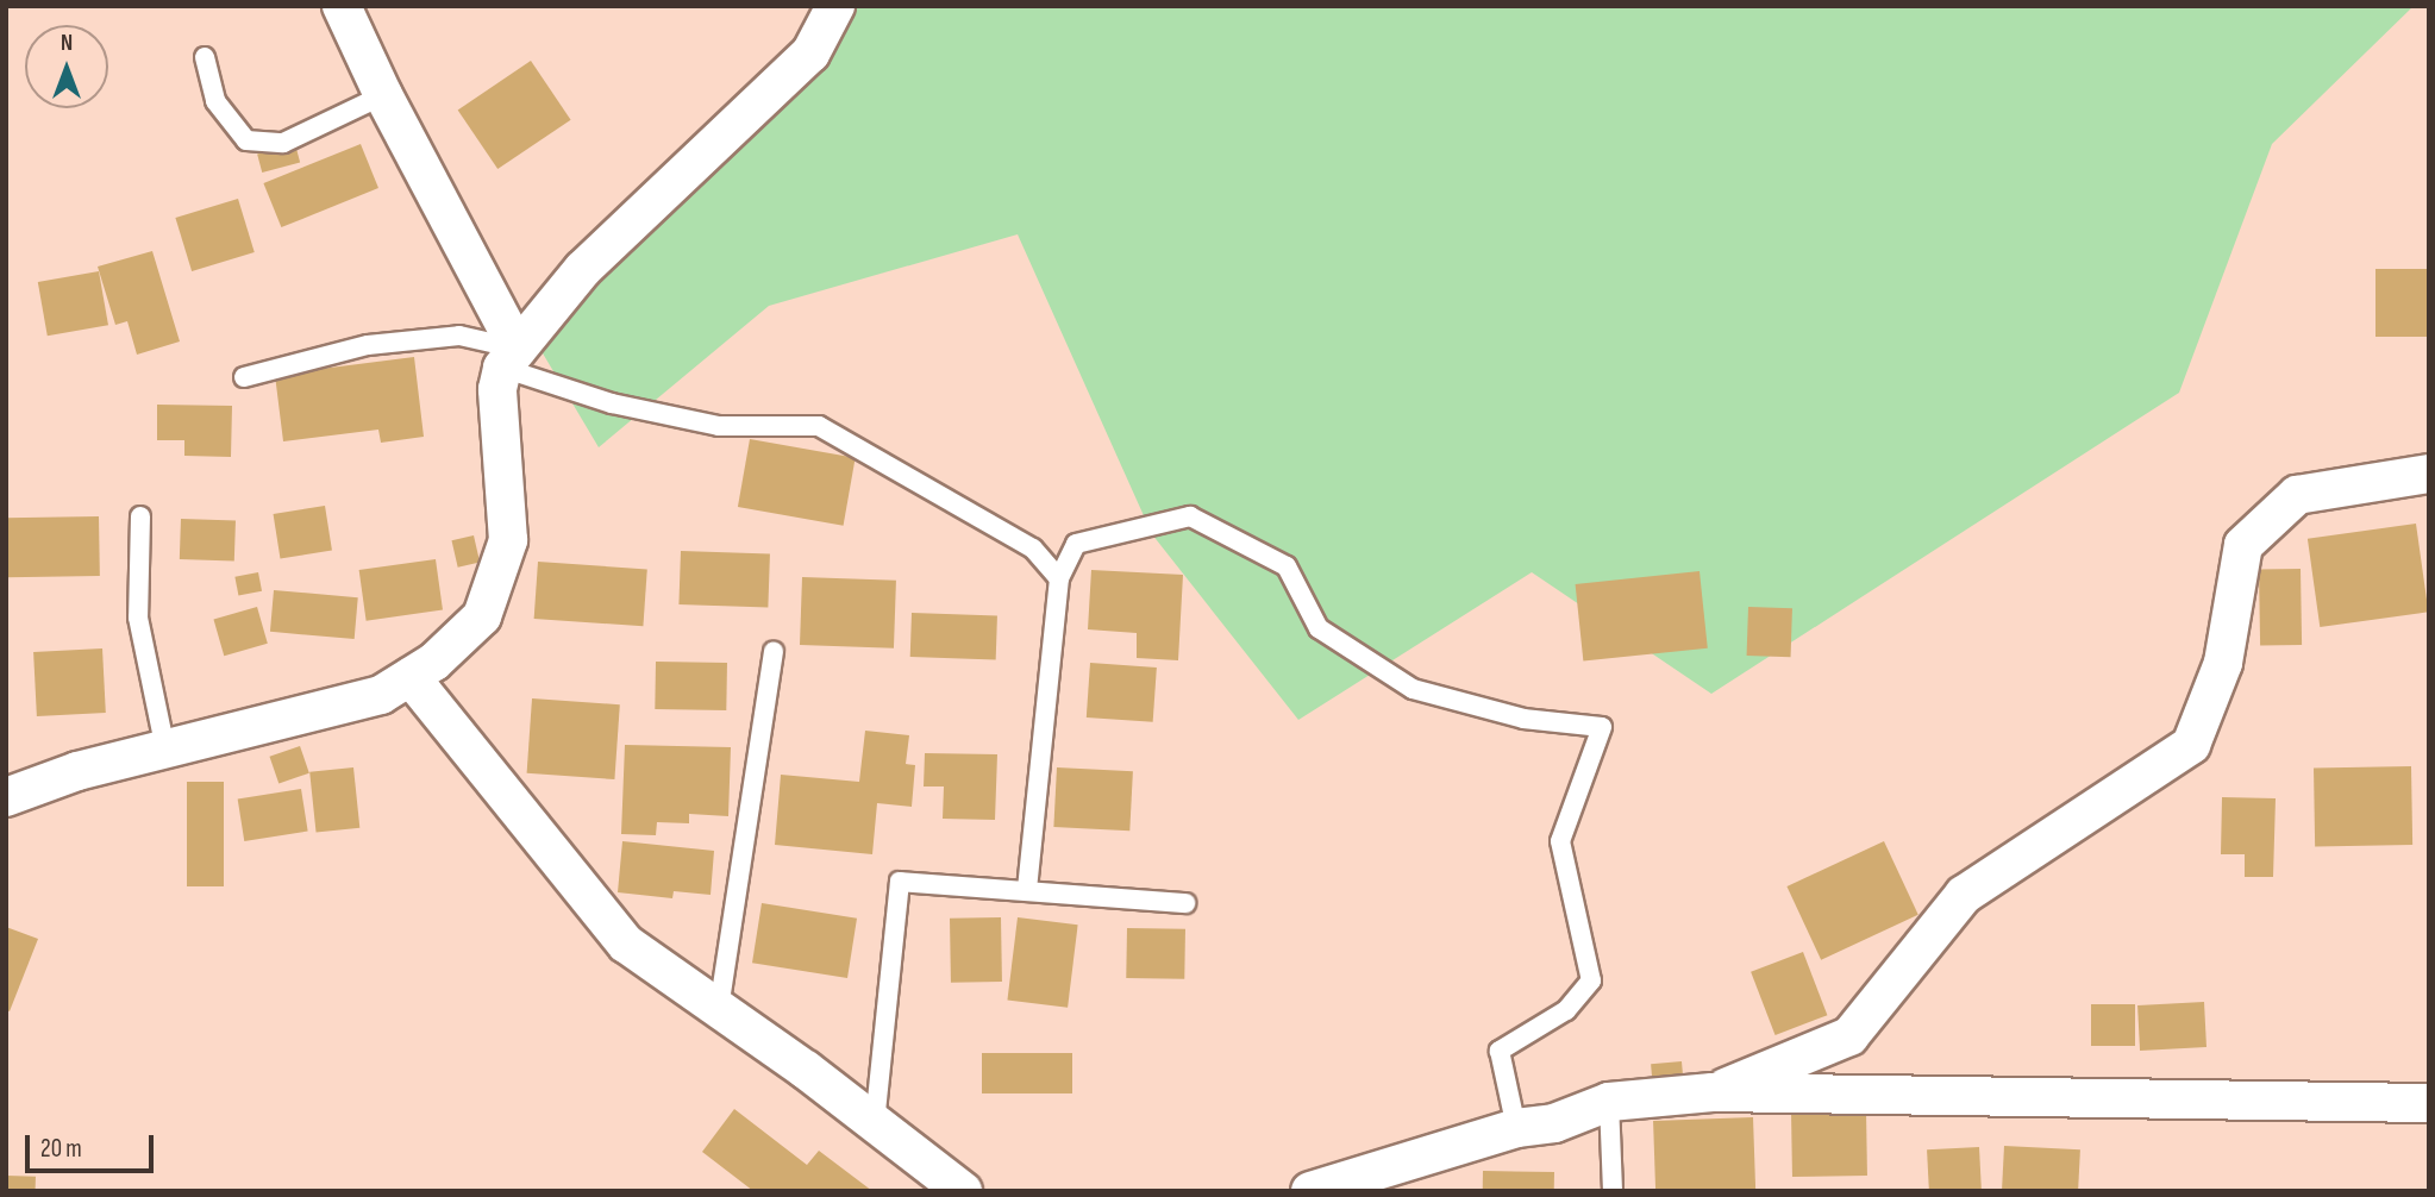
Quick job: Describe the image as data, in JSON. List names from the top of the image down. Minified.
{"scale_bar":"20 m","north":"top"}
